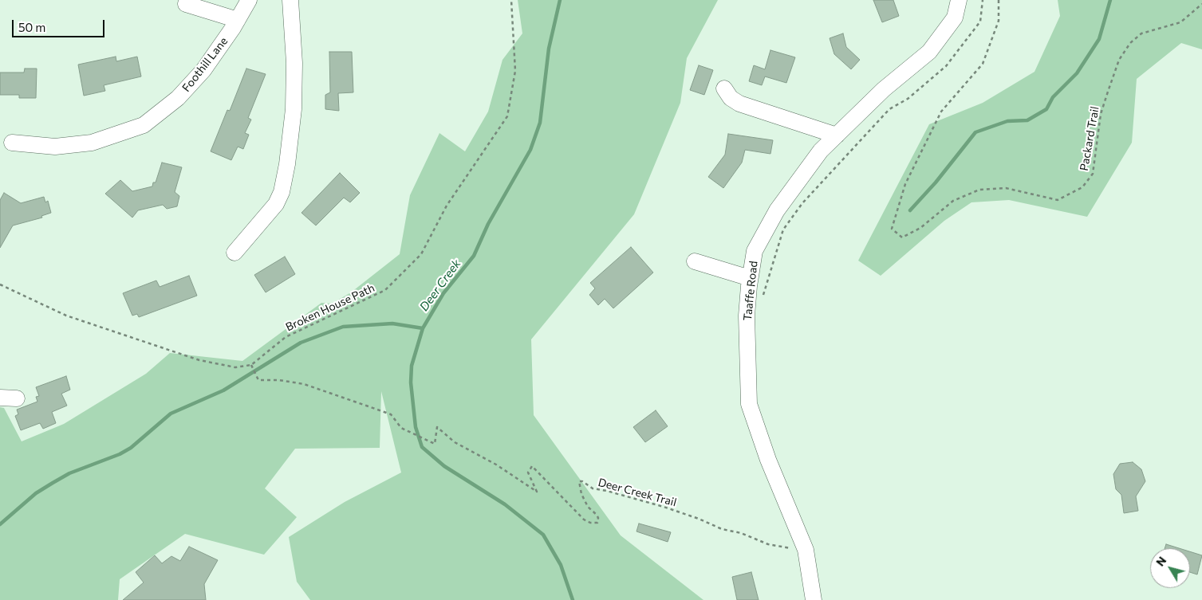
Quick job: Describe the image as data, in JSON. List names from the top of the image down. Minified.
{"streets":{"street":["Foothill Lane","Taaffe Road"],"path":["Packard Trail","Broken House Path","Deer Creek Trail"]},"crossings":[["Taaffe Road","Deer Creek Trail"],["Broken House Path","Deer Creek Trail"]],"water":["Deer Creek"],"scale_bar":"50 m","north":"top left"}
